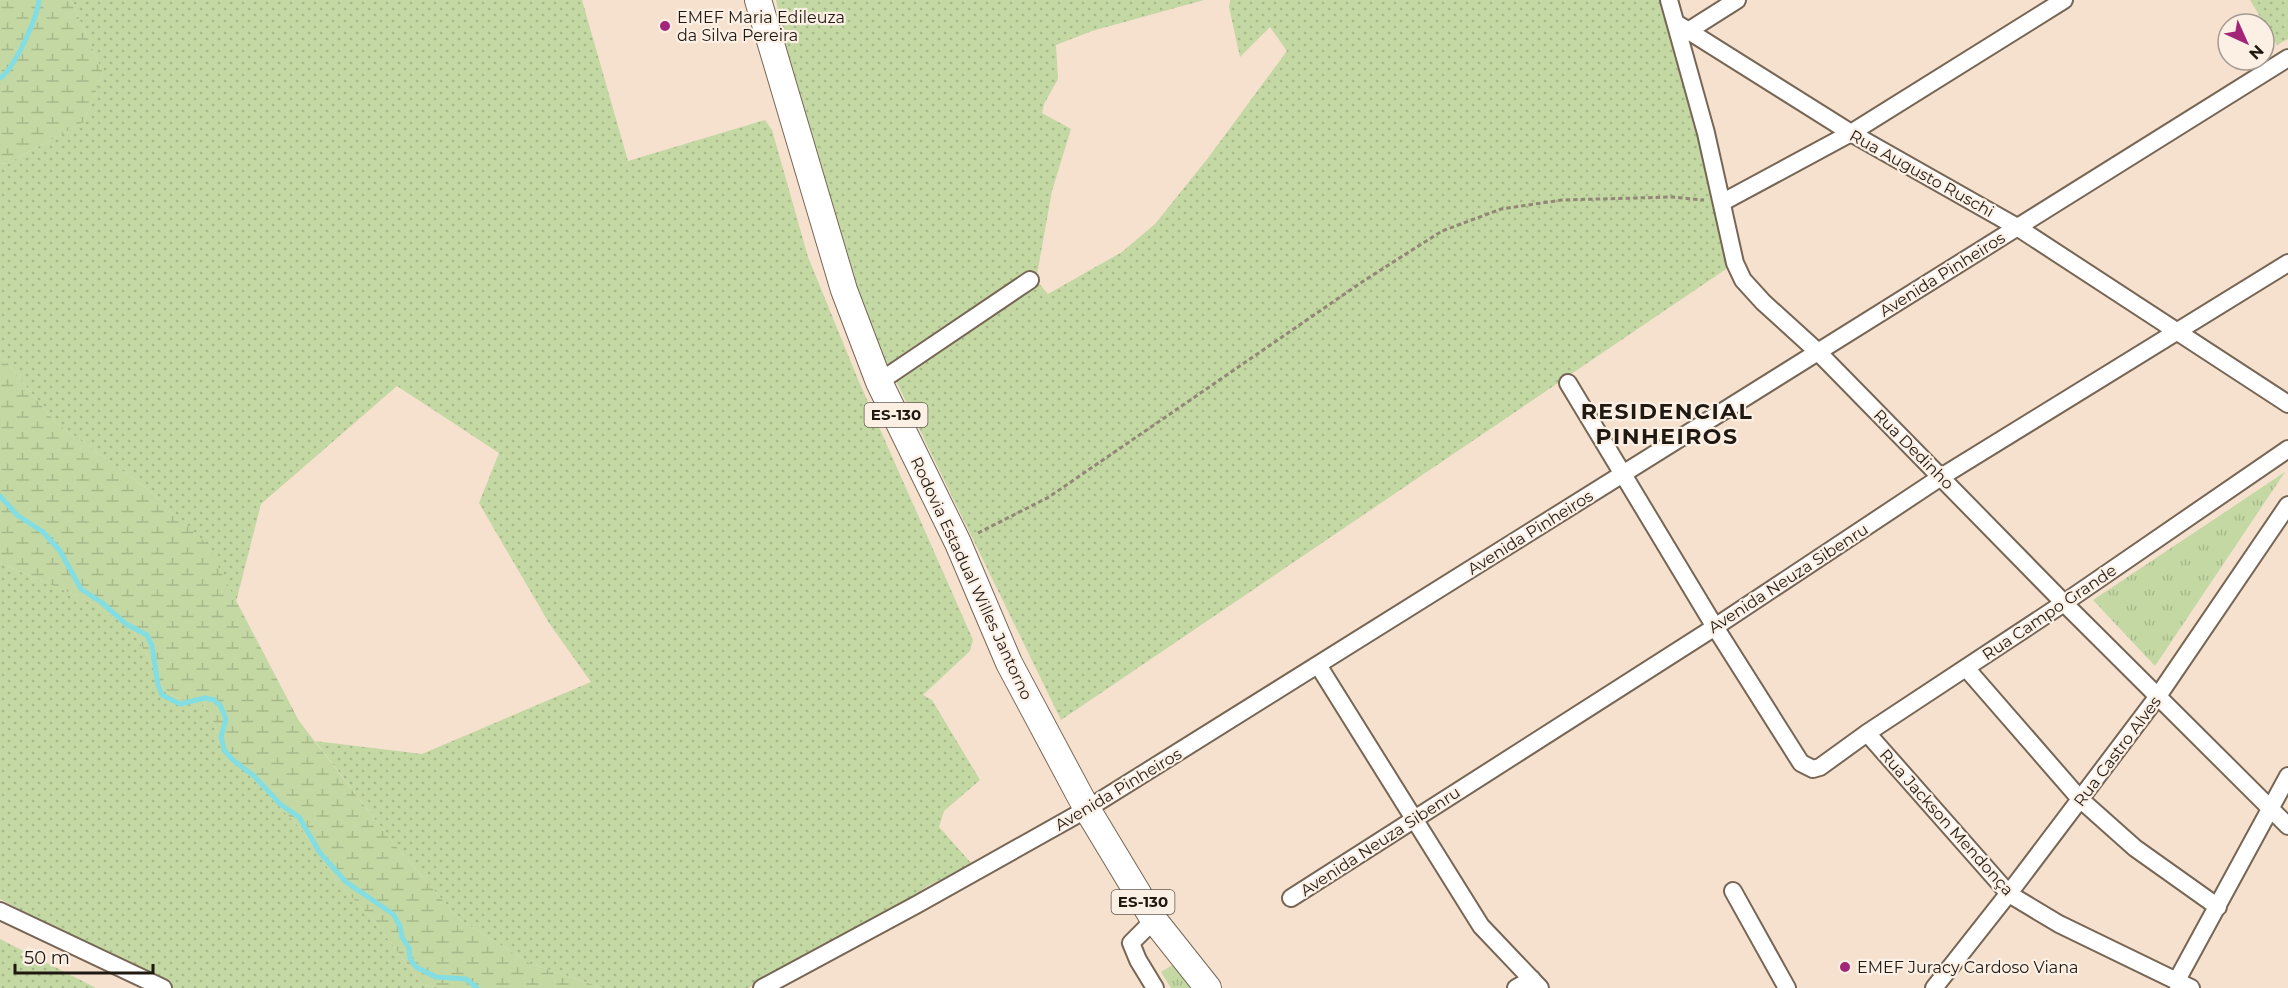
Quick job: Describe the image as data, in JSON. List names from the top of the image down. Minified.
{"streets":{"main road":["ES-130","Rodovia Estadual Willes Jantorno"],"street":["Rua Augusto Ruschi","Avenida Pinheiros","Rua Dedinho","Avenida Neuza Sibenru","Rua Campo Grande","Rua Castro Alves","Rua Jackson Mendonça"]},"crossings":[["Rua Augusto Ruschi","Avenida Pinheiros"],["Rua Augusto Ruschi","Rua Dedinho"],["Rua Augusto Ruschi","Avenida Neuza Sibenru"],["Avenida Pinheiros","ES-130"],["Avenida Pinheiros","Rua Dedinho"],["Avenida Pinheiros","Rodovia Estadual Willes Jantorno"],["ES-130","Rodovia Estadual Willes Jantorno"],["Rua Dedinho","Avenida Neuza Sibenru"],["Rua Dedinho","Rua Campo Grande"],["Rua Dedinho","Rua Castro Alves"],["Avenida Neuza Sibenru","Rua Campo Grande"],["Rua Campo Grande","Rua Jackson Mendonça"],["Rua Castro Alves","Rua Jackson Mendonça"]],"districts":["RESIDENCIAL PINHEIROS"],"places":["EMEF Maria Edileuza da Silva Pereira","EMEF Juracy Cardoso Viana"],"scale_bar":"50 m","north":"bottom right"}
